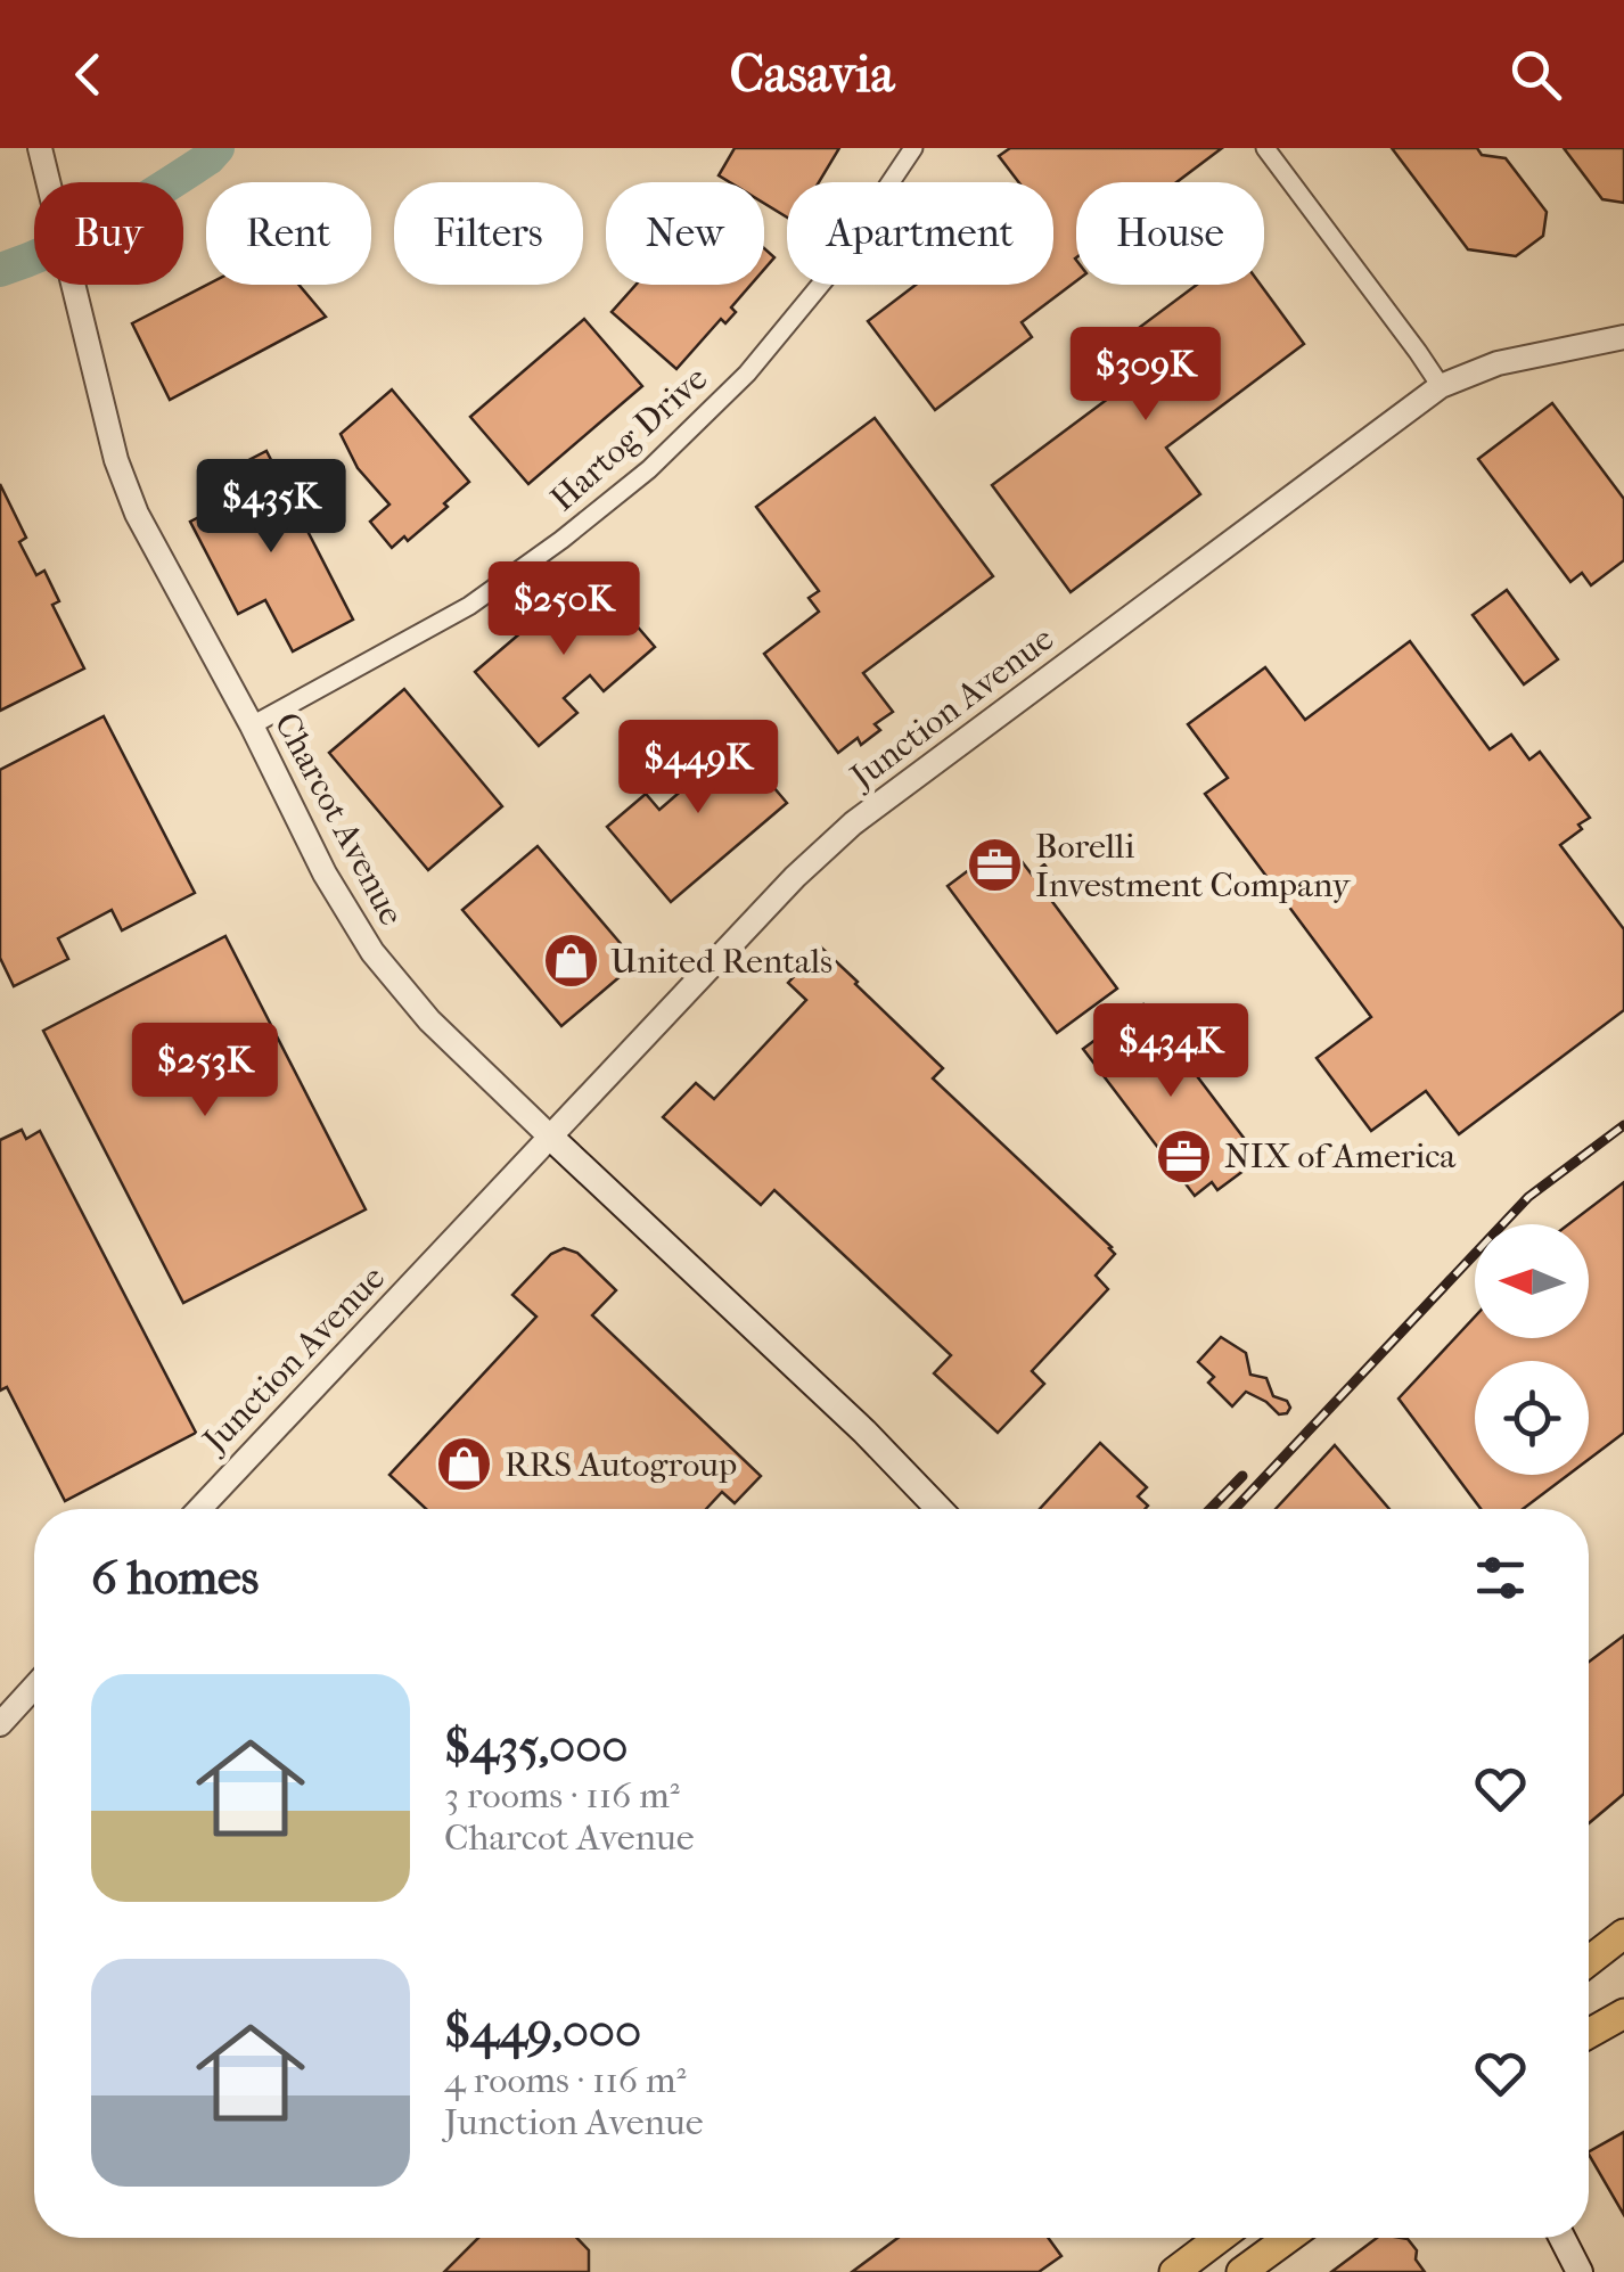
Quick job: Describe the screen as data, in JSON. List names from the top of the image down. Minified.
{"streets":{"main road":["Charcot Avenue"],"street":["Hartog Drive","Junction Avenue"]},"crossings":[["Hartog Drive","Charcot Avenue"],["Junction Avenue","Charcot Avenue"]],"places":{"office":["Borelli Investment Company","NIX of America"],"shop":["United Rentals","RRS Autogroup"]},"north":"left","page":{"header":"Casavia","chip":["Buy","Rent","Filters","New","Apartment","House"],"price":["$309K","$435K","$250K","$449K","$434K","$253K"],"heading":"6 homes","list":[{"name":"$435,000","note":"3 rooms · 116 m² · Charcot Avenue"},{"name":"$449,000","note":"4 rooms · 116 m² · Junction Avenue"}]}}
